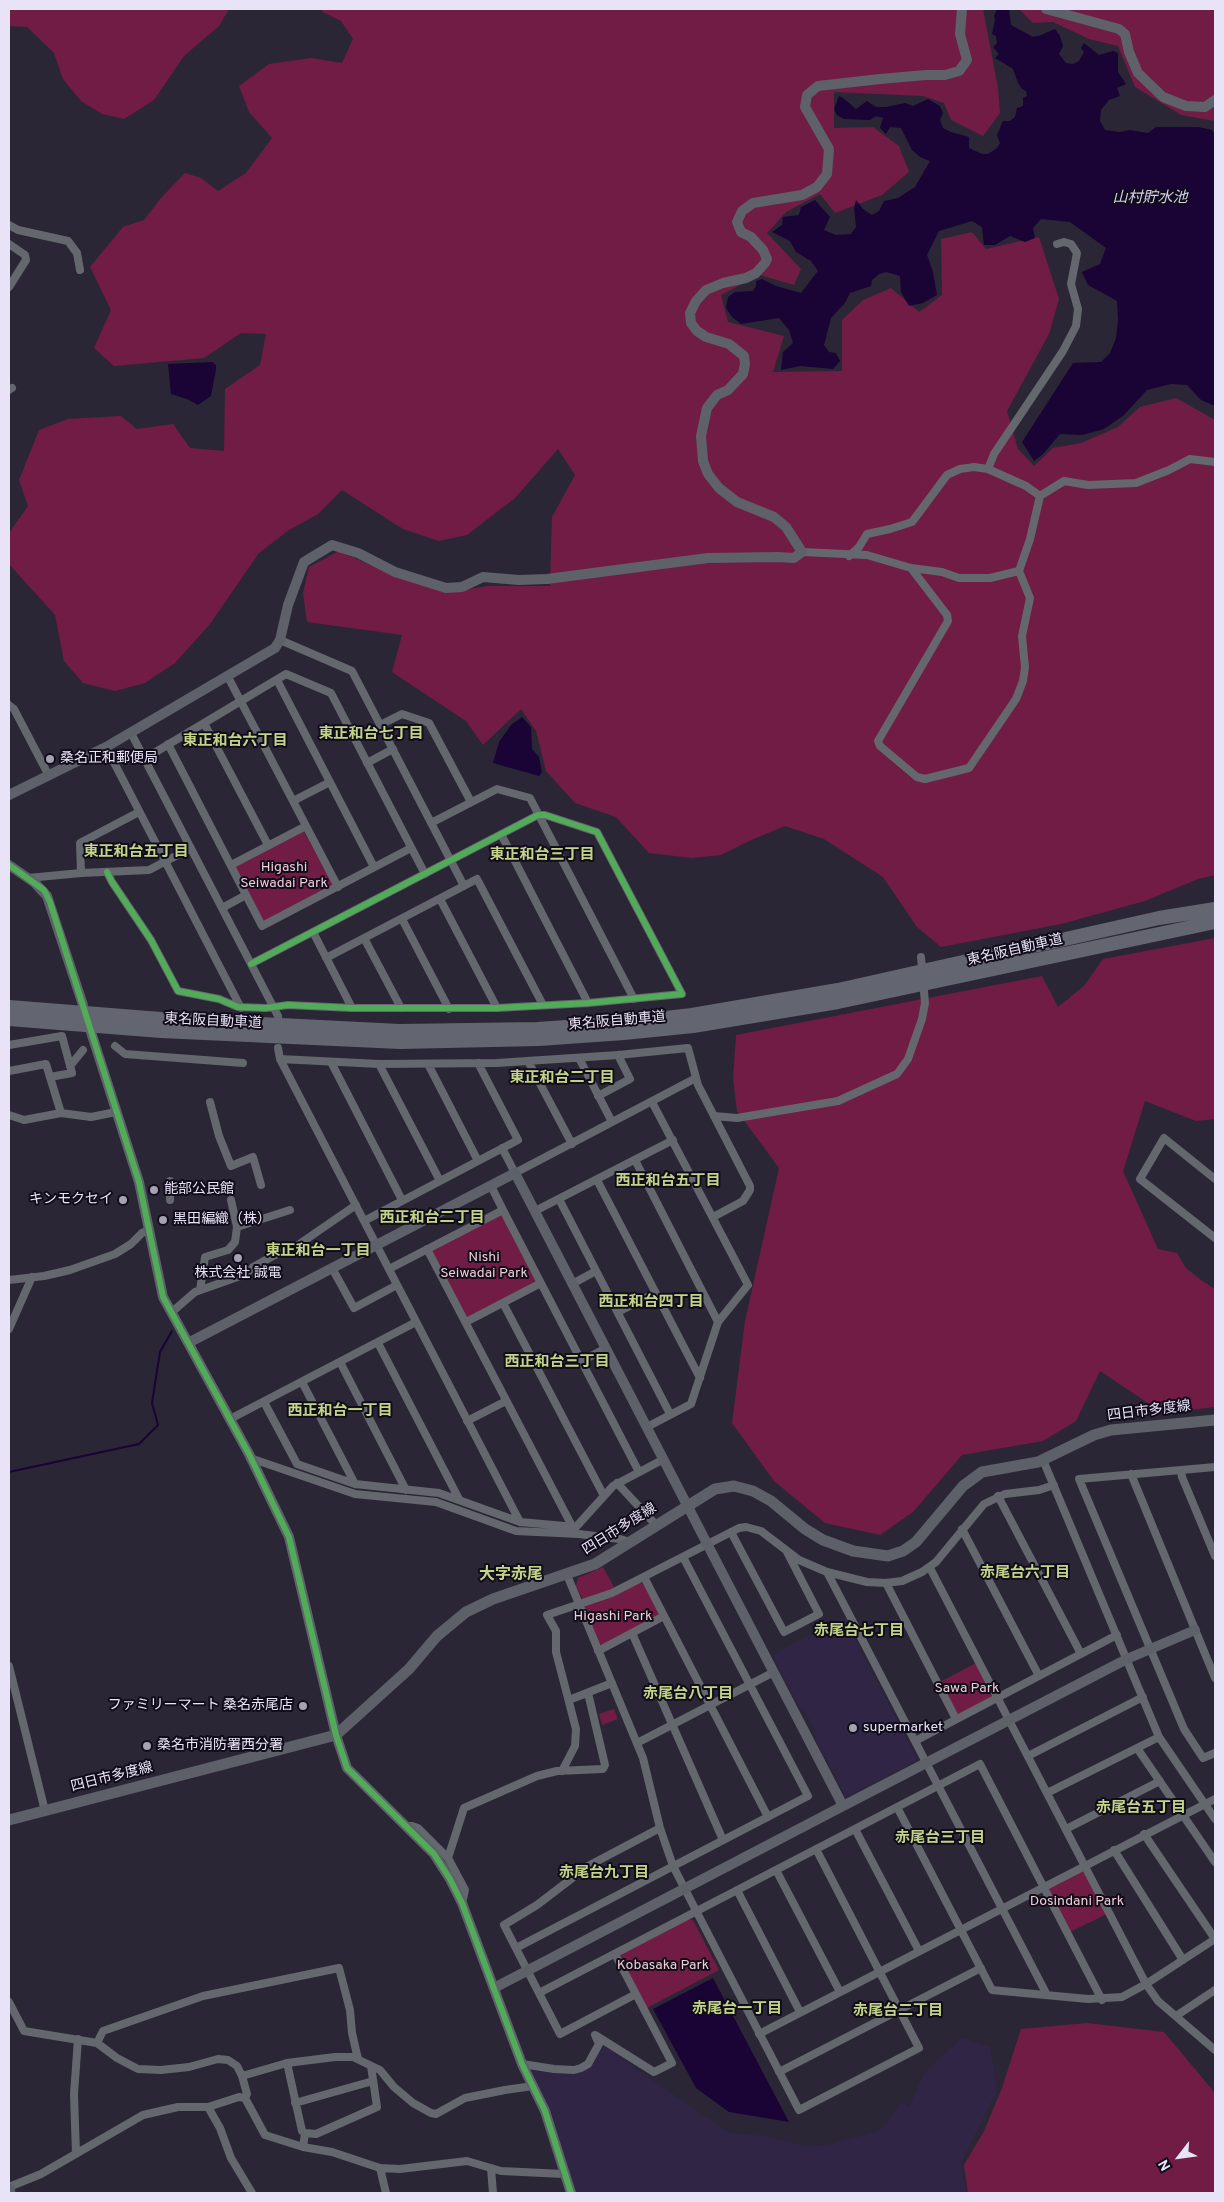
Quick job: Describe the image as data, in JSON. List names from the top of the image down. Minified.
{"streets":{"highway":["東名阪自動車道"],"main road":["四日市多度線"]},"districts":["東正和台七丁目","東正和台六丁目","東正和台五丁目","東正和台三丁目","東正和台二丁目","西正和台五丁目","西正和台二丁目","東正和台一丁目","西正和台四丁目","西正和台三丁目","西正和台一丁目","赤尾台六丁目","大字赤尾","赤尾台七丁目","赤尾台八丁目","赤尾台五丁目","赤尾台三丁目","赤尾台九丁目","赤尾台一丁目","赤尾台二丁目"],"water":["山村貯水池"],"parks":["Higashi Seiwadai Park","Nishi Seiwadai Park","Higashi Park","Sawa Park","Dosindani Park","Kobasaka Park"],"places":["桑名正和郵便局","能部公民館","キンモクセイ","黒田編織（株）","株式会社 誠電","ファミリーマート 桑名赤尾店","supermarket","桑名市消防署西分署"],"north":"bottom left"}
